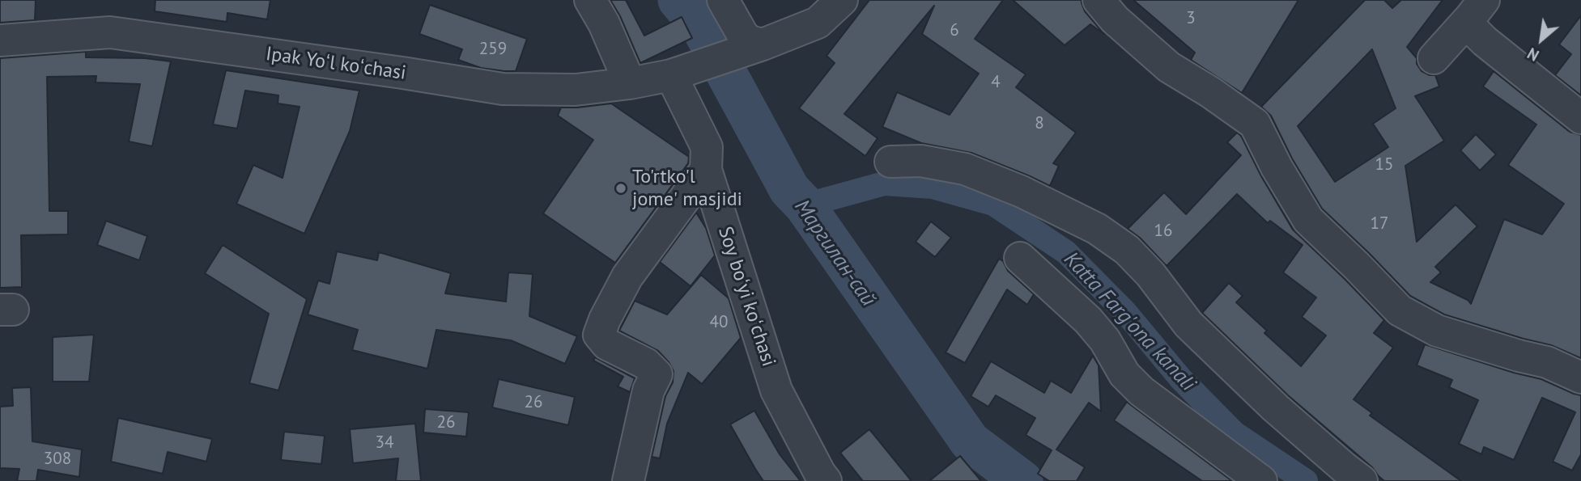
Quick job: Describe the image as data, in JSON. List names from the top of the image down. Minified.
{"streets":{"street":["Ipak Yoʻl koʻchasi","Soy boʻyi koʻchasi"]},"crossings":[["Ipak Yoʻl koʻchasi","Soy boʻyi koʻchasi"]],"water":["Маргилан-сай","Katta Farg'ona kanali"],"places":["To'rtko'l jome' masjidi"],"house_numbers":["3","6","259","4","8","15","17","16","40","26","26","34","308"],"north":"bottom left"}
